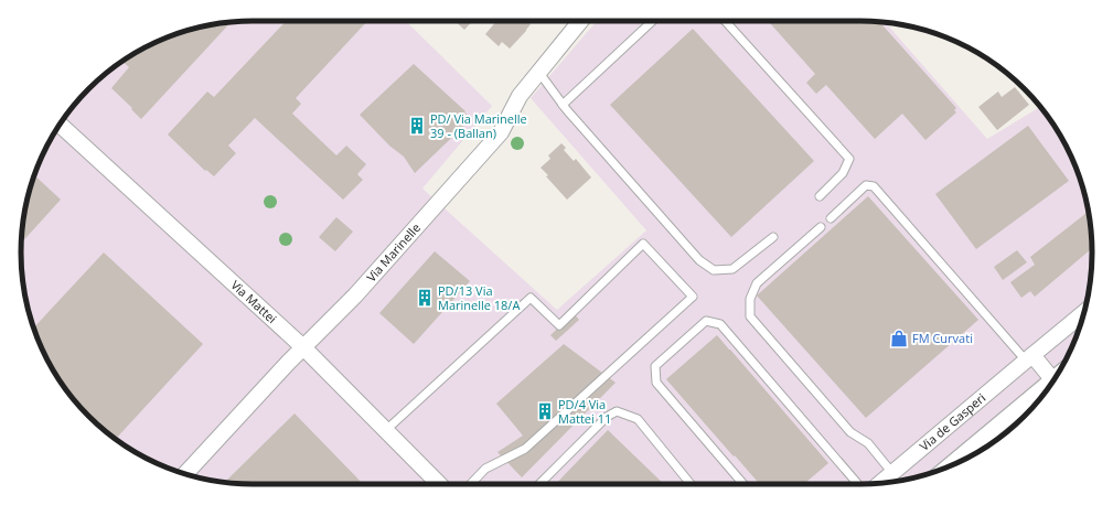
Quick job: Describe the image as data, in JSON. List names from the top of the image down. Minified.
{"streets":{"street":["Via Marinelle","Via Mattei","Via de Gasperi"]},"crossings":[["Via Marinelle","Via Mattei"]],"places":{"building":["PD/ Via Marinelle 39 - (Ballan)","PD/13 Via Marinelle 18/A","PD/4 Via Mattei 11"],"shop":["FM Curvati"]}}
